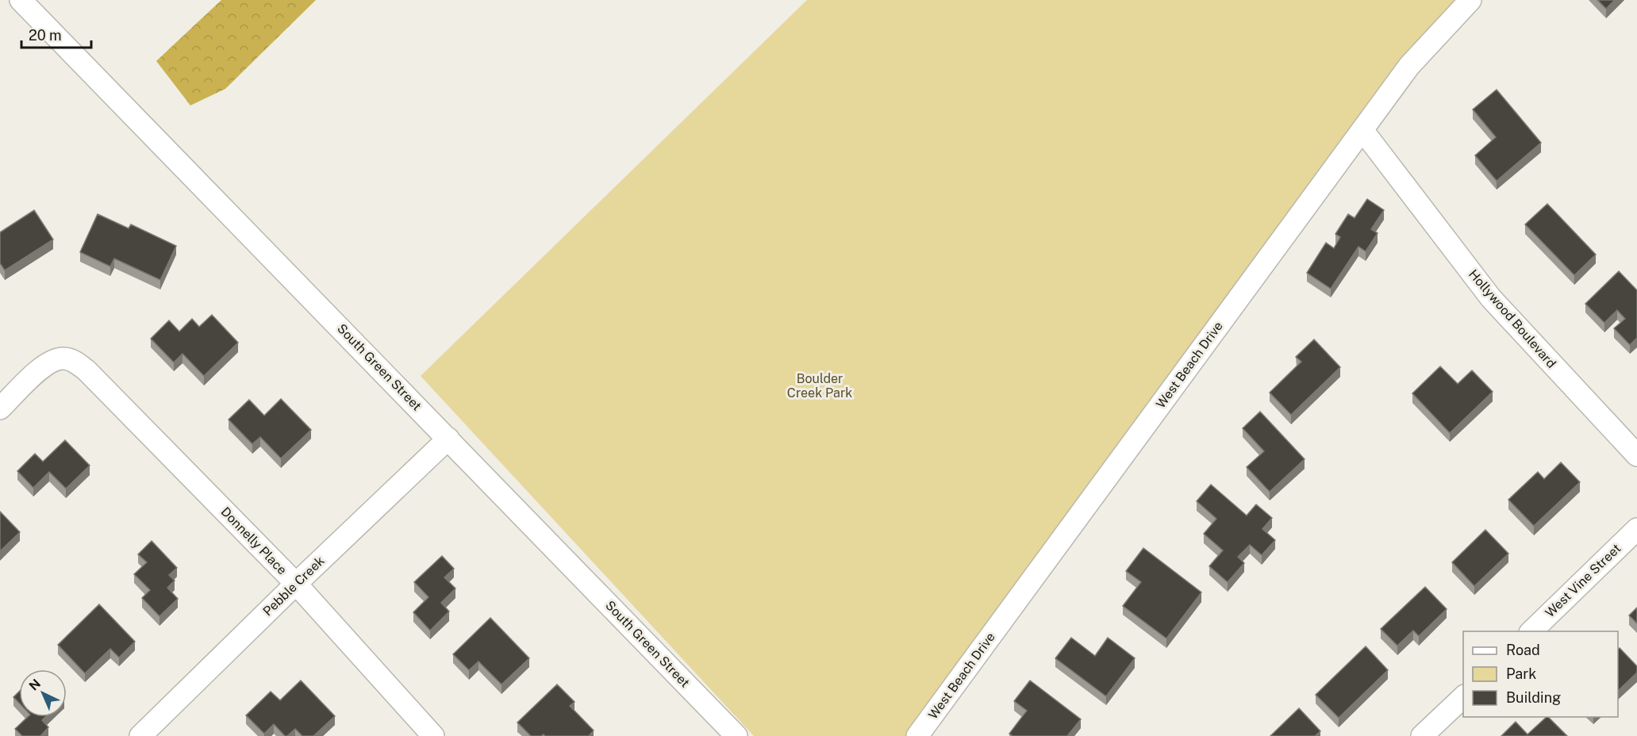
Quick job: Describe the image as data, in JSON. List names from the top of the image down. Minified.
{"streets":{"street":["Hollywood Boulevard","West Beach Drive","South Green Street","Donnelly Place","West Vine Street","Pebble Creek"]},"crossings":[["Hollywood Boulevard","West Beach Drive"],["South Green Street","Pebble Creek"],["Donnelly Place","Pebble Creek"]],"parks":["Boulder Creek Park"],"legend":["Road","Park","Building"],"scale_bar":"20 m","north":"top left"}
